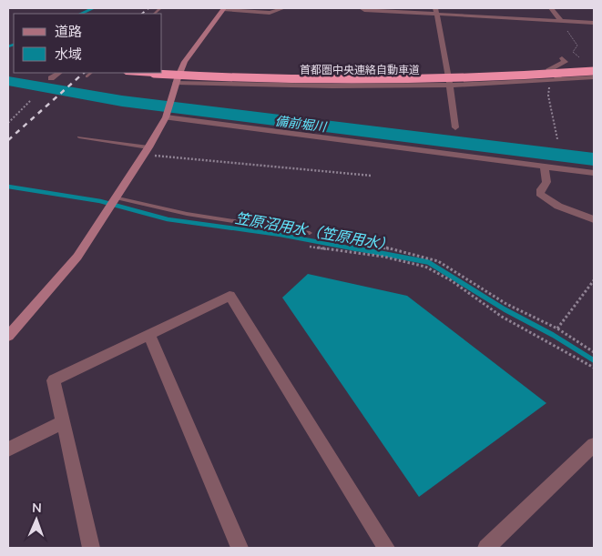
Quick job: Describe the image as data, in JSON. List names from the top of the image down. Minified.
{"streets":{"highway":["首都圏中央連絡自動車道"]},"water":["備前堀川","笠原沼用水（笠原用水）"],"legend":["道路","水域"],"north":"top"}
